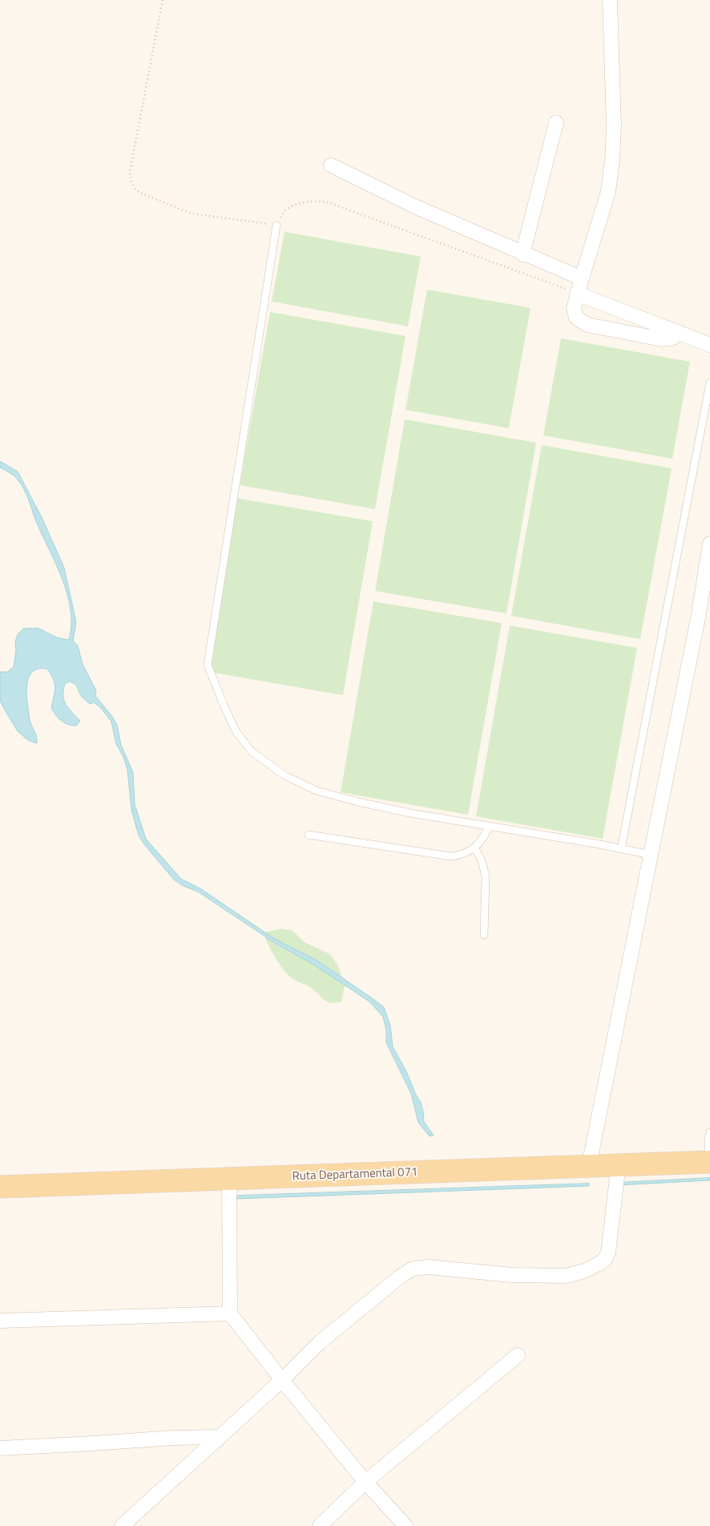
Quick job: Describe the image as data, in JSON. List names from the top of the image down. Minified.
{"streets":{"main road":["Ruta Departamental 071"]}}
